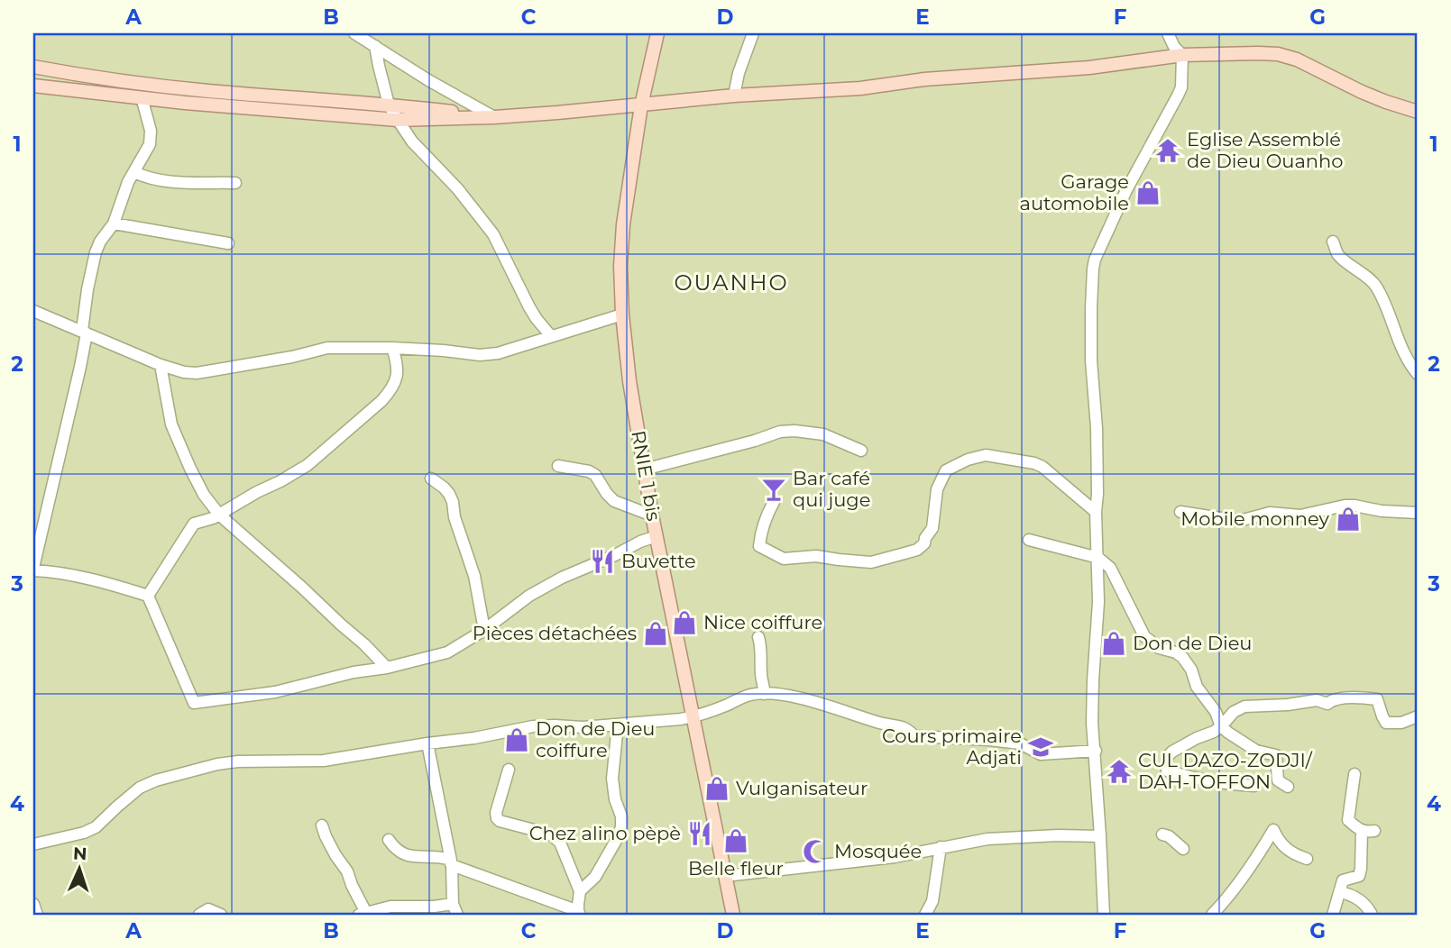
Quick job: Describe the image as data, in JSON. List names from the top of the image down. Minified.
{"streets":{"main road":["RNIE 1 bis"]},"districts":["OUANHO"],"places":{"temple":["Eglise Assemblé de Dieu Ouanho","CUL DAZO-ZODJI/ DAH-TOFFON"],"shop":["Garage automobile","Mobile monney","Nice coiffure","Pièces détachées","Don de Dieu","Don de Dieu coiffure","Vulganisateur","Belle fleur"],"bar":["Bar café qui juge"],"restaurant":["Buvette","Chez alino pèpè"],"school or university":["Cours primaire Adjati"],"mosque":["Mosquée"]},"north":"top","grid":{"columns":["A","B","C","D","E","F","G"],"rows":["1","2","3","4"]}}
